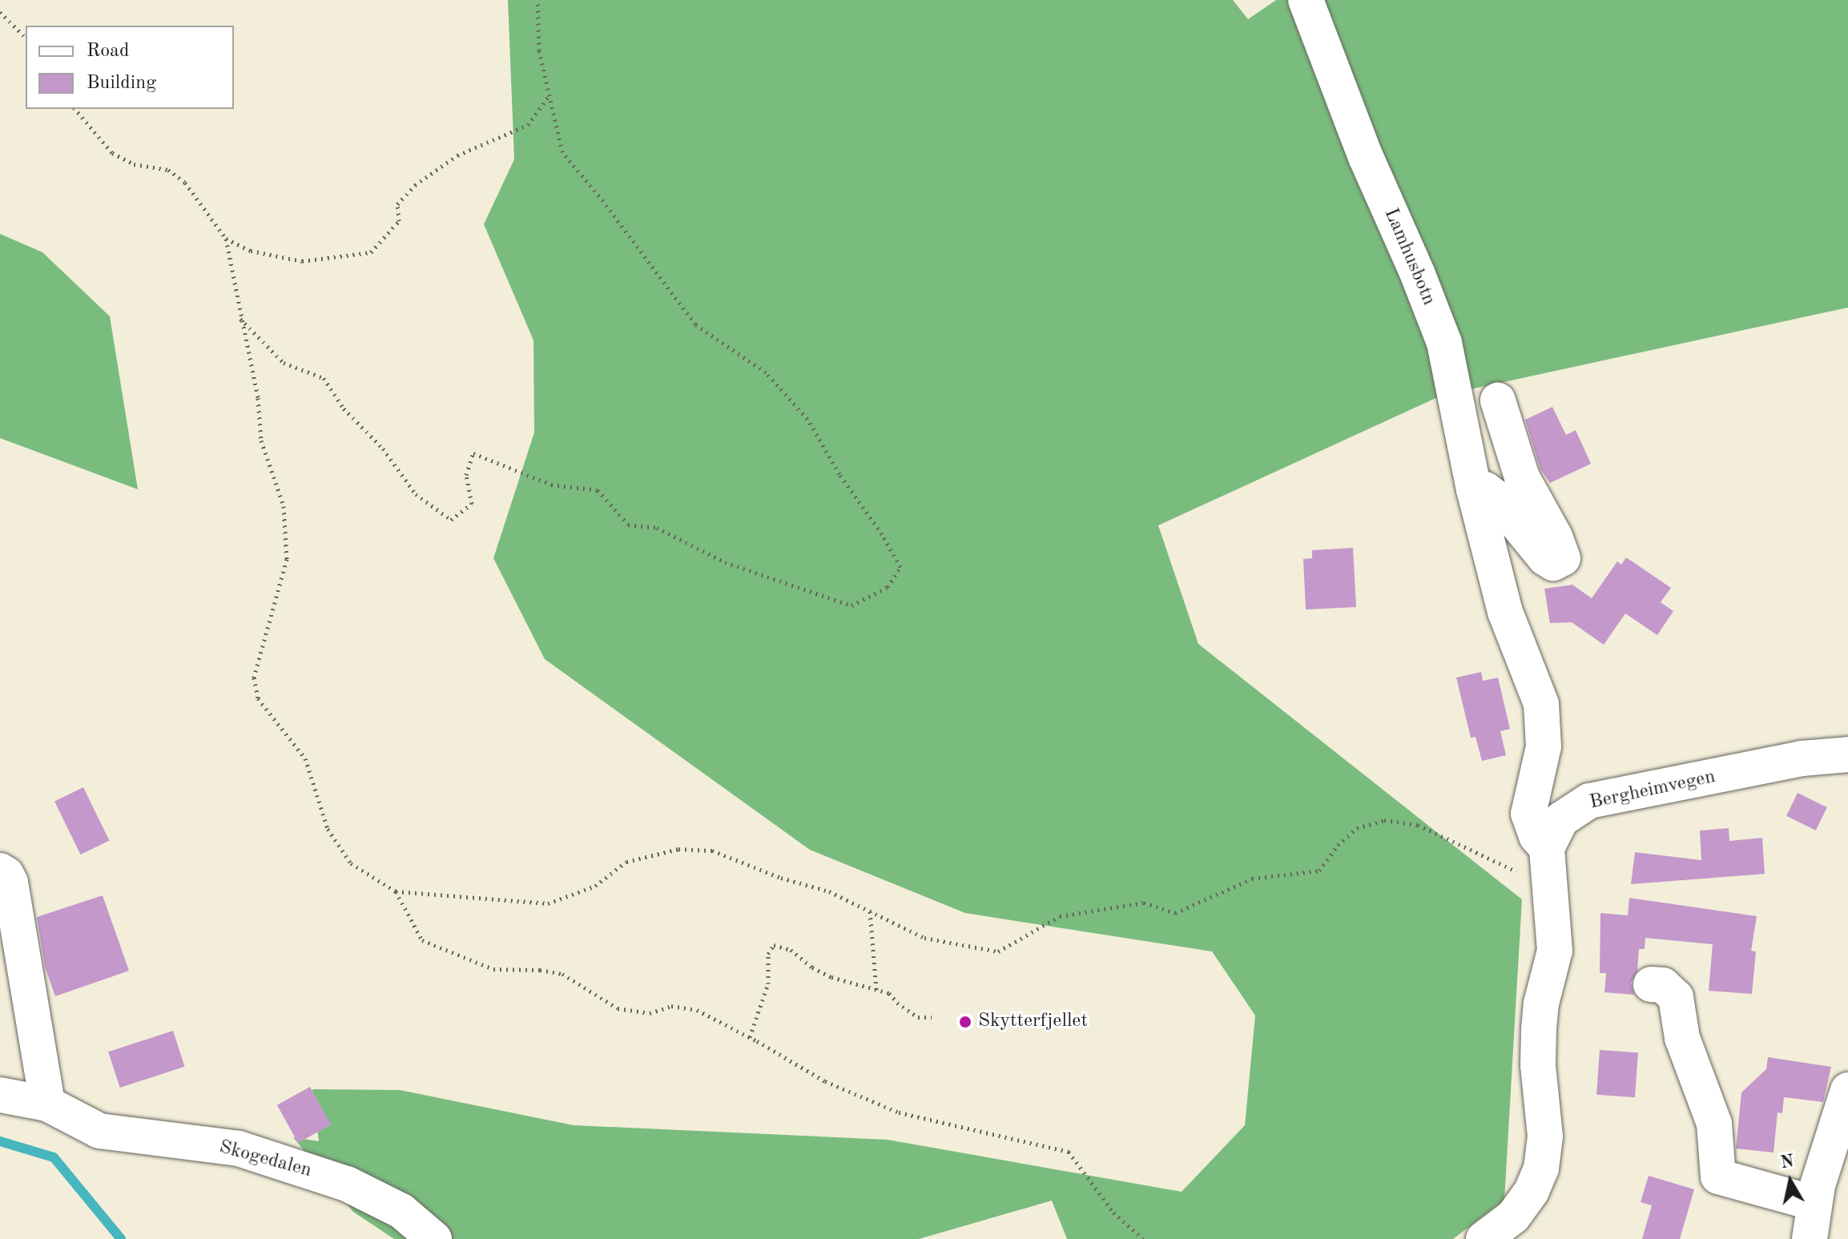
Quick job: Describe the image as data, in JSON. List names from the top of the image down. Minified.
{"streets":{"street":["Lamhusbotn","Bergheimvegen","Skogedalen"]},"crossings":[["Lamhusbotn","Bergheimvegen"]],"places":["Skytterfjellet"],"legend":["Road","Building"],"north":"top"}
